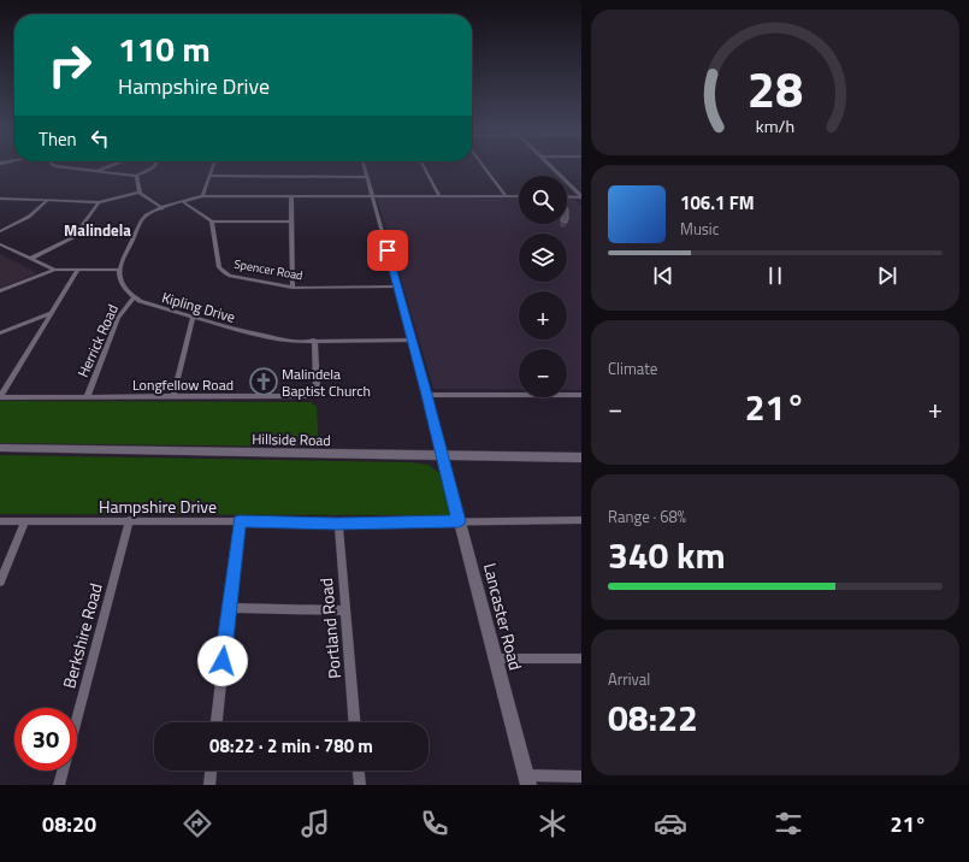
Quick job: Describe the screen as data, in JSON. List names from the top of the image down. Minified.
{"streets":{"main road":["Hillside Road","Lancaster Road"],"street":["Spencer Road","Kipling Drive","Herrick Road","Longfellow Road","Hampshire Drive","Portland Road","Berkshire Road"]},"crossings":[["Kipling Drive","Herrick Road"],["Kipling Drive","Longfellow Road"],["Herrick Road","Longfellow Road"],["Hillside Road","Lancaster Road"],["Hampshire Drive","Lancaster Road"],["Hampshire Drive","Portland Road"],["Hampshire Drive","Berkshire Road"]],"districts":["Malindela"],"places":{"church":["Malindela Baptist Church"]},"page":{"turn":["110 m","Hampshire Drive"],"then":"Then","map_buttons":["+","−"],"song":["106.1 FM","Music"],"tile":["Climate",["Range · 68%","340 km"],["Arrival","08:22"]],"heat":["−","21°","+"],"limit":"30","trip":"08:22 · 2 min · 780 m","tabs":["08:20","21°"],"gauge":["28","km/h"]}}
